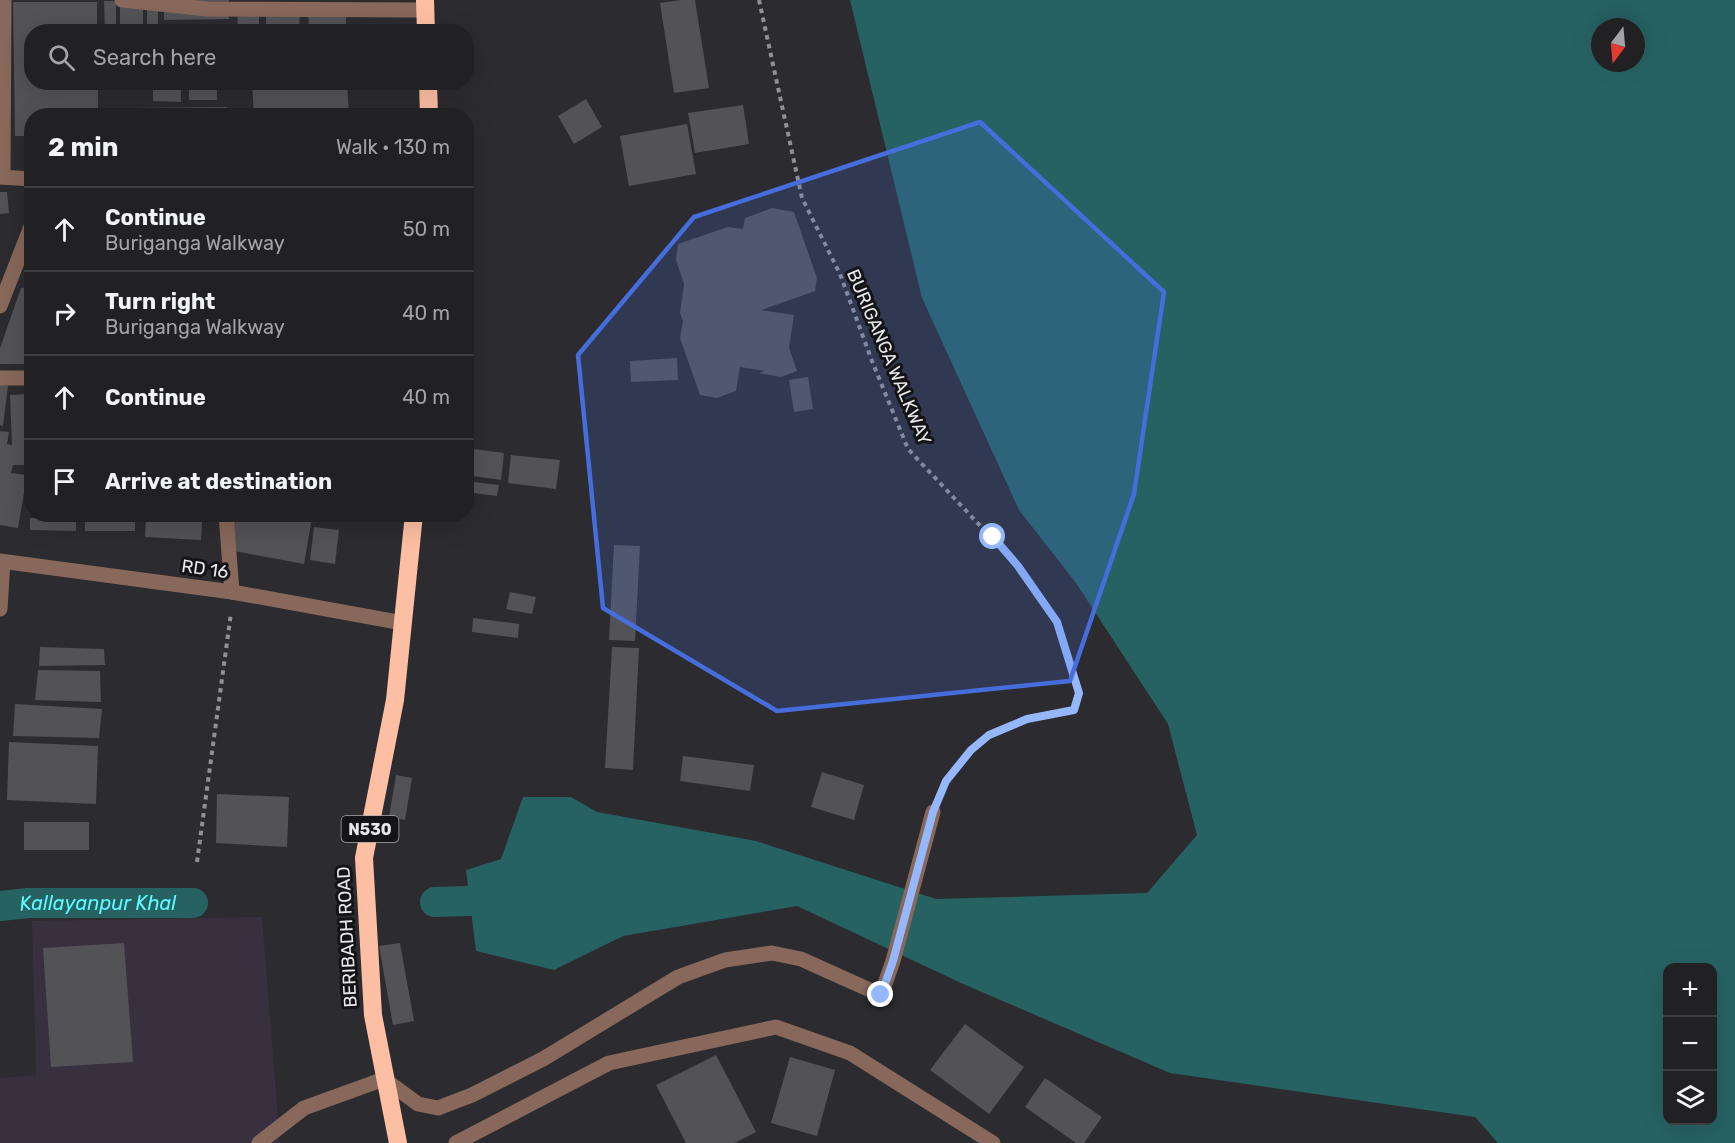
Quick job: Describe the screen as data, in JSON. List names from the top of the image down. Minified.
{"streets":{"highway":["N530","BERIBADH ROAD"],"street":["RD 16"],"path":["BURIGANGA WALKWAY"]},"crossings":[["RD 16","BERIBADH ROAD"]],"water":["Kallayanpur Khal"],"north":"bottom","page":{"search":"Search here","heading":["2 min","Walk · 130 m"],"list":[["Continue","Buriganga Walkway","50 m"],["Turn right","Buriganga Walkway","40 m"],["Continue","40 m"],"Arrive at destination"],"map_buttons":["+","−"]}}
